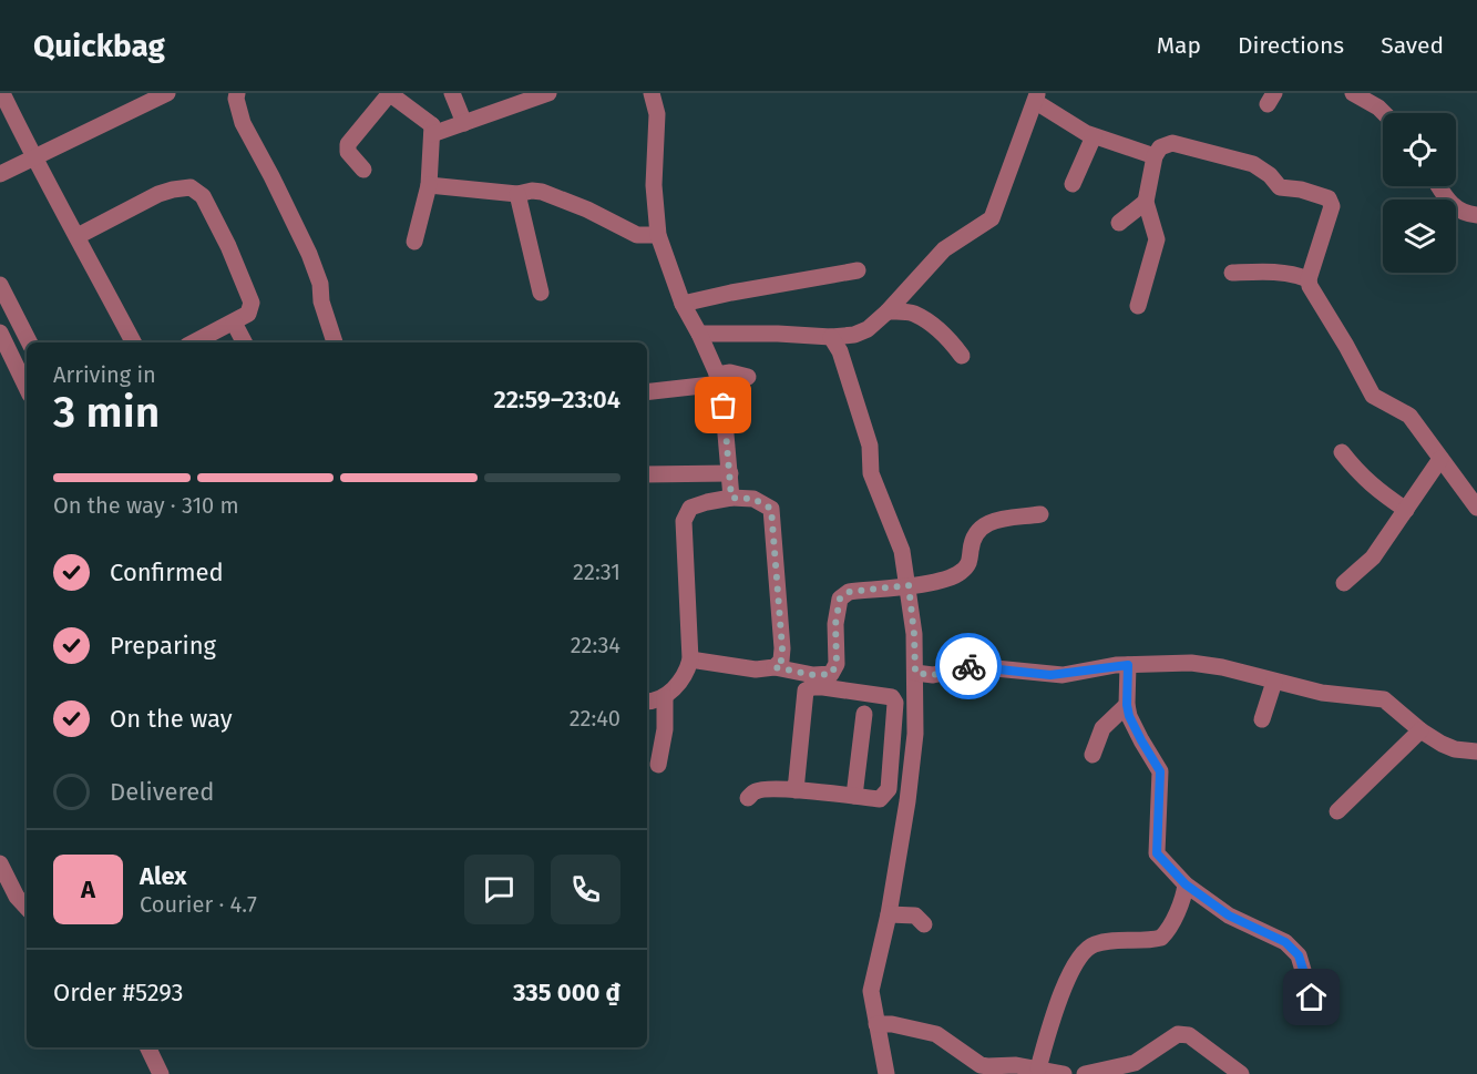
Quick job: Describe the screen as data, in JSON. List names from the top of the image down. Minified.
{"page":{"header":"Quickbag","nav":["Map","Directions","Saved"],"heading":["3 min","Arriving in","22:59–23:04"],"panel":["Alex","Courier · 4.7","Order #5293","335 000 ₫"],"bar":"On the way · 310 m","list":[["Confirmed","22:31"],["Preparing","22:34"],["On the way","22:40"],"Delivered"],"round":"A"}}
